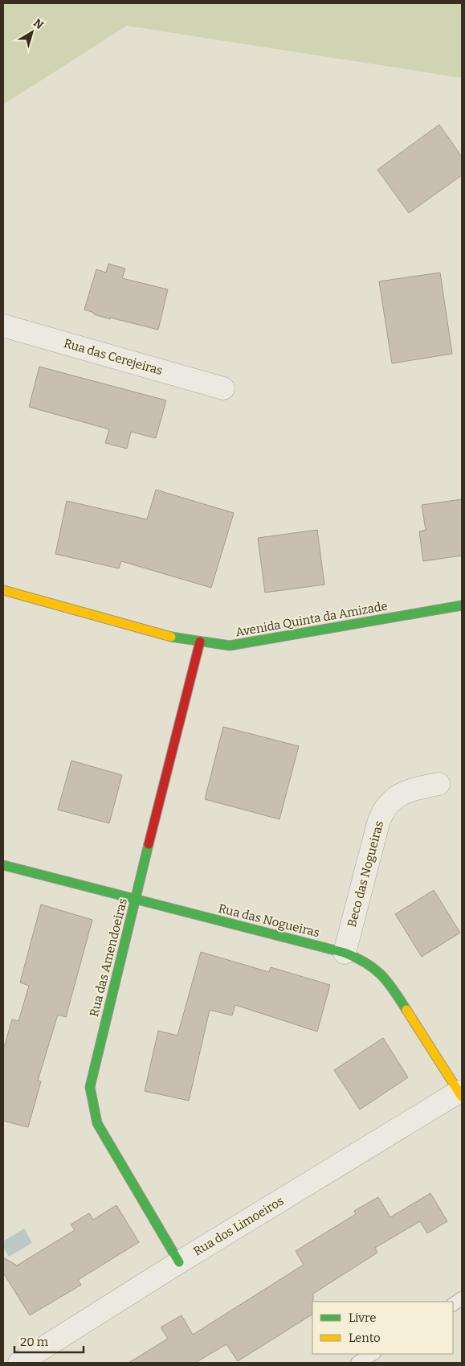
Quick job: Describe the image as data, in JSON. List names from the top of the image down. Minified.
{"streets":{"street":["Rua das Cerejeiras","Avenida Quinta da Amizade","Beco das Nogueiras","Rua das Nogueiras","Rua das Amendoeiras","Rua dos Limoeiros"]},"crossings":[["Avenida Quinta da Amizade","Rua das Amendoeiras"],["Beco das Nogueiras","Rua das Nogueiras"],["Rua das Nogueiras","Rua das Amendoeiras"],["Rua das Nogueiras","Rua dos Limoeiros"],["Rua das Amendoeiras","Rua dos Limoeiros"]],"legend":["Livre","Lento"],"scale_bar":"20 m","north":"top right"}
